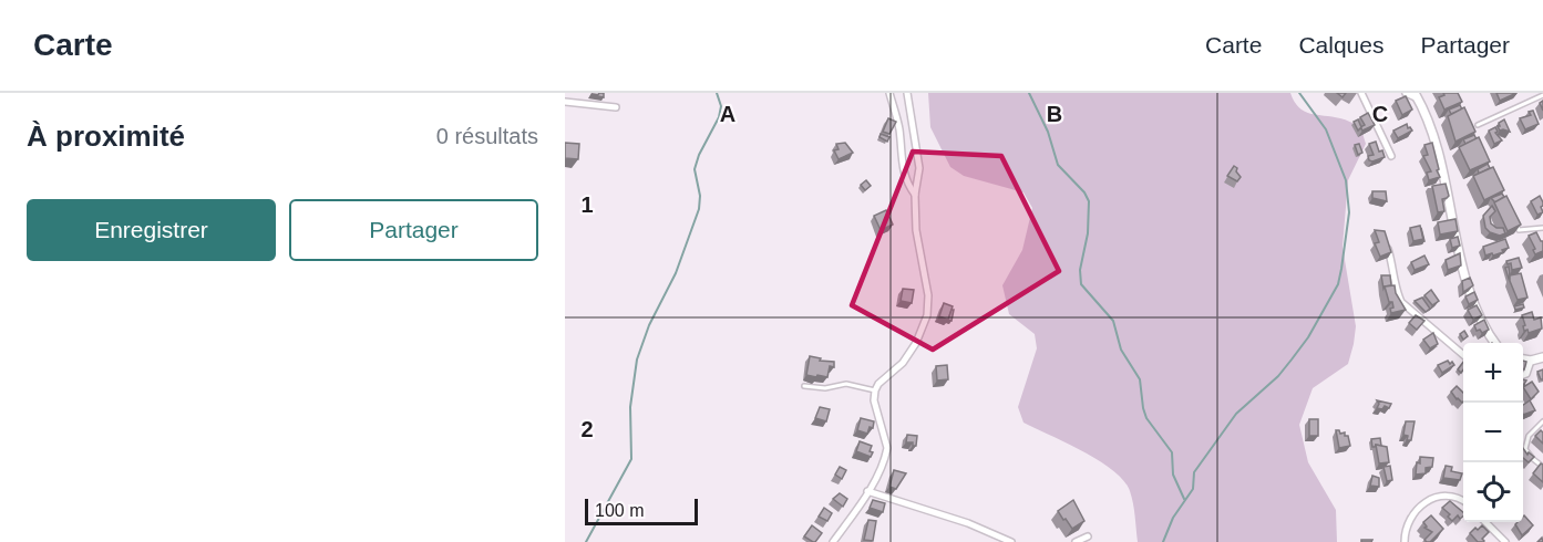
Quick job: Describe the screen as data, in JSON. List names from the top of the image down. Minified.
{"scale_bar":"100 m","page":{"header":"Carte","nav":["Carte","Calques","Partager"],"heading":["À proximité","0 résultats"],"buttons":["Enregistrer","Partager"],"map_buttons":["+","−"],"scale":"100 m"},"grid":{"columns":["A","B","C"],"rows":["1","2"]}}
